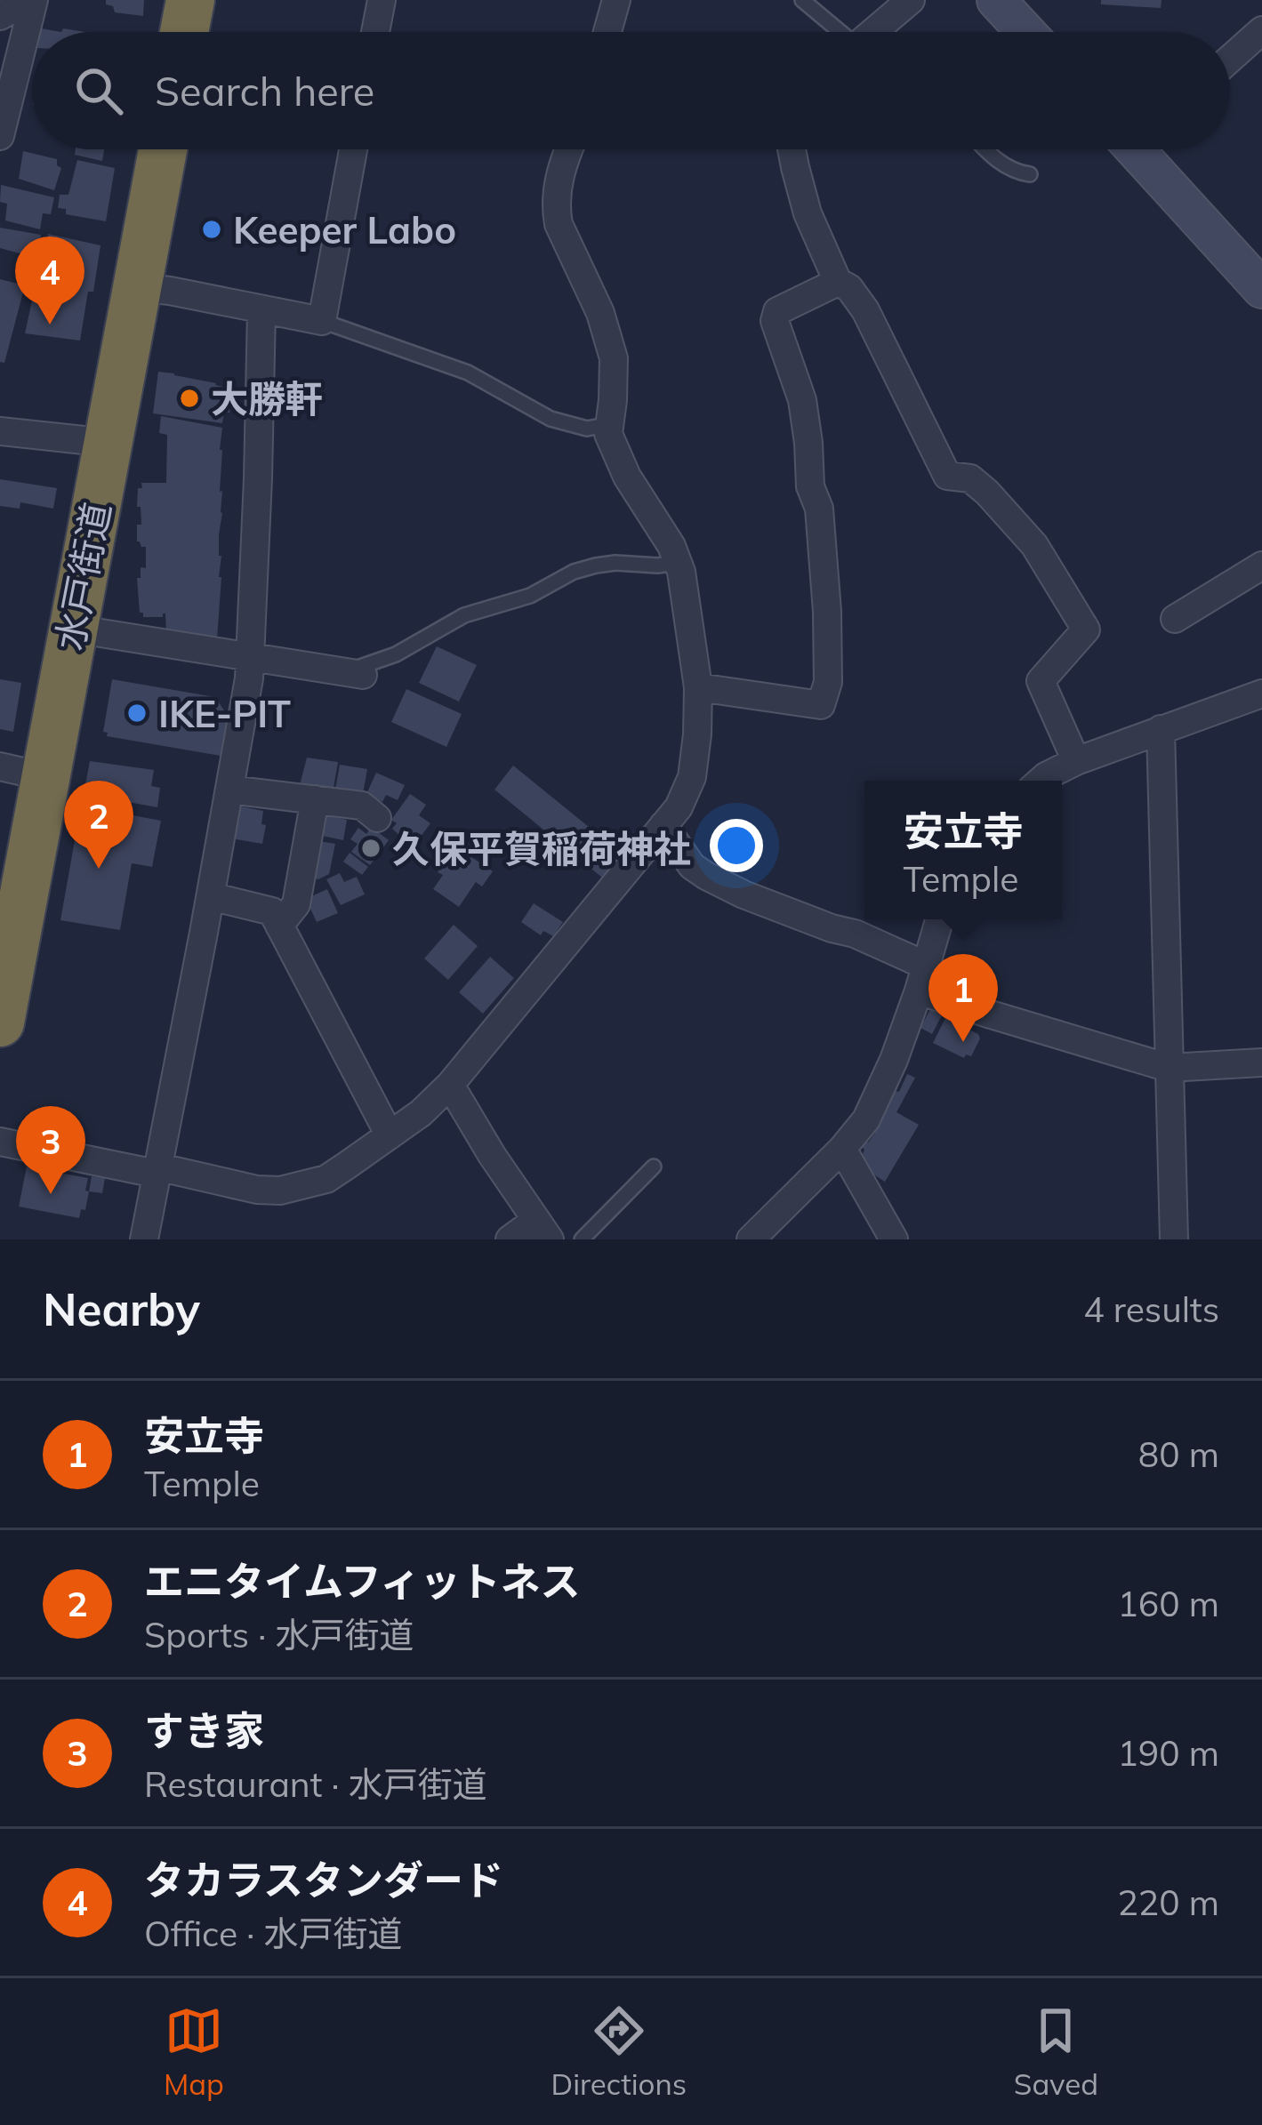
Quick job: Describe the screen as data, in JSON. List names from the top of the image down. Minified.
{"streets":{"highway":["水戸街道"]},"places":["Keeper Labo","大勝軒","IKE-PIT","久保平賀稲荷神社"],"page":{"search":"Search here","pins":["4","2","1","3"],"popup":["安立寺","Temple"],"heading":["Nearby","4 results"],"list":[{"mark":"1","name":"安立寺","note":"Temple","value":"80 m"},{"mark":"2","name":"エニタイムフィットネス","note":"Sports · 水戸街道","value":"160 m"},{"mark":"3","name":"すき家","note":"Restaurant · 水戸街道","value":"190 m"},{"mark":"4","name":"タカラスタンダード","note":"Office · 水戸街道","value":"220 m"}],"nav":["Map","Directions","Saved"]}}
